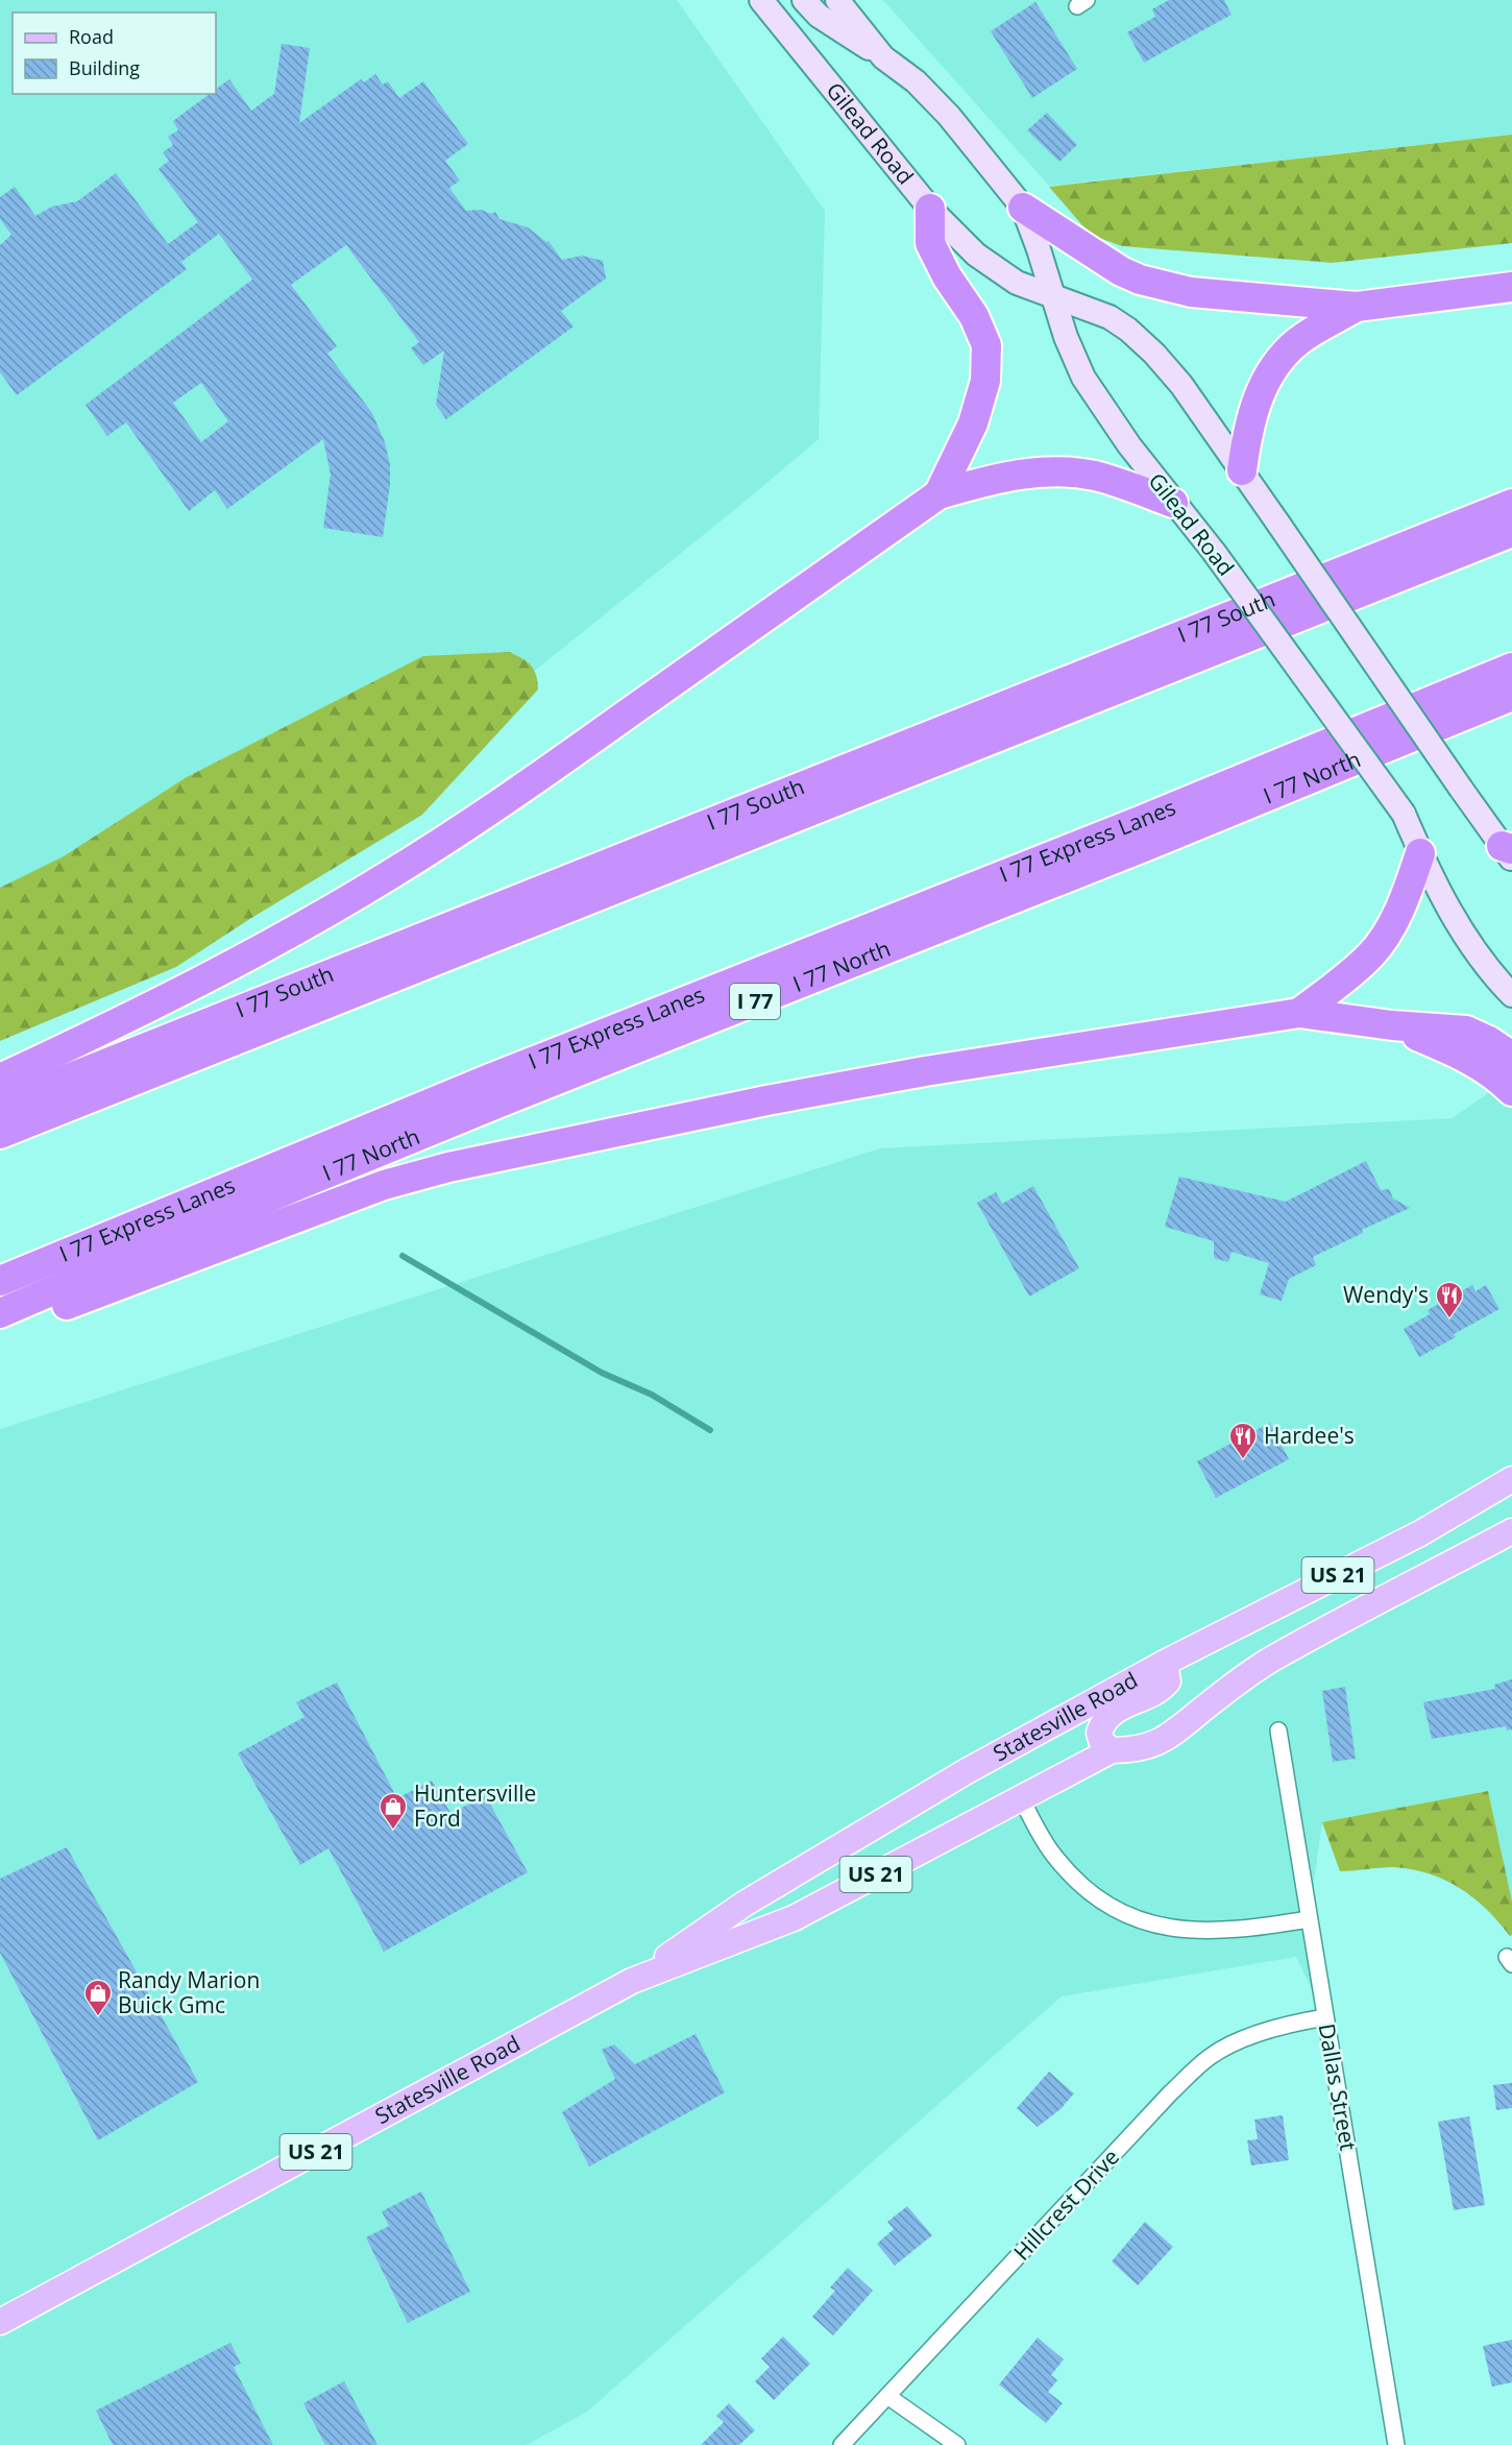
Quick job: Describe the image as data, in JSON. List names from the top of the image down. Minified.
{"streets":{"highway":["I 77 South","I 77 North","I 77 Express Lanes","I 77"],"main road":["Gilead Road","US 21","Statesville Road"],"street":["Dallas Street","Hillcrest Drive"]},"crossings":[["Dallas Street","Hillcrest Drive"]],"places":{"restaurant":["Wendy's","Hardee's"],"shop":["Huntersville Ford","Randy Marion Buick Gmc"]},"legend":["Road","Building"]}
